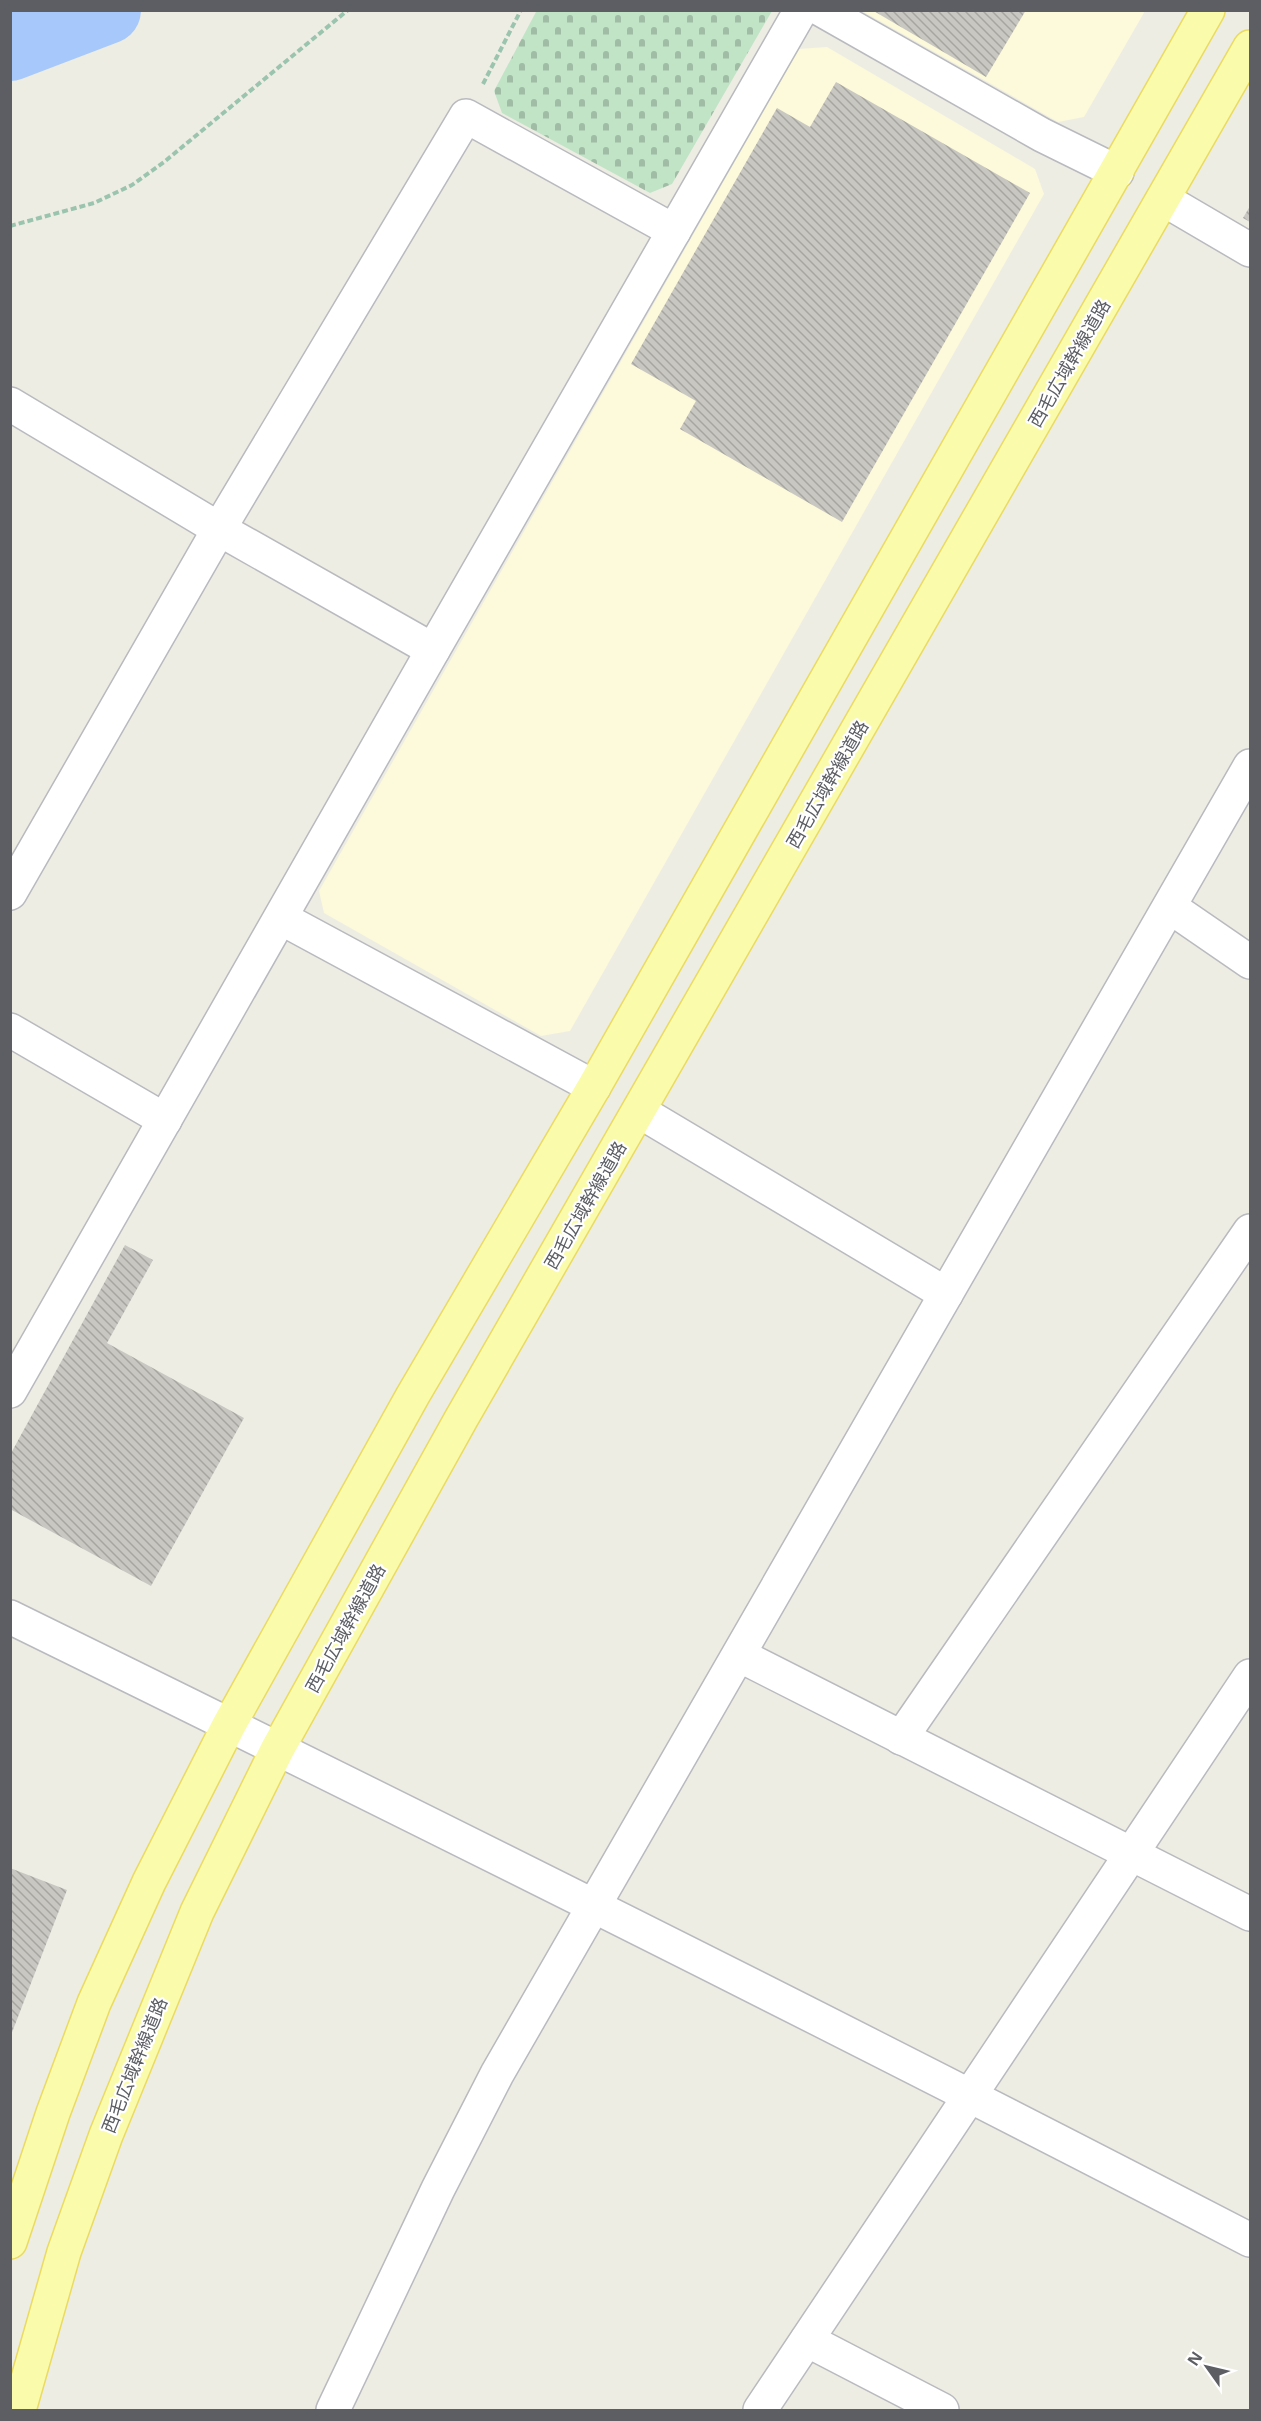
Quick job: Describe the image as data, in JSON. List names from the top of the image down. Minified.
{"streets":{"main road":["西毛広域幹線道路"]},"north":"top left"}
